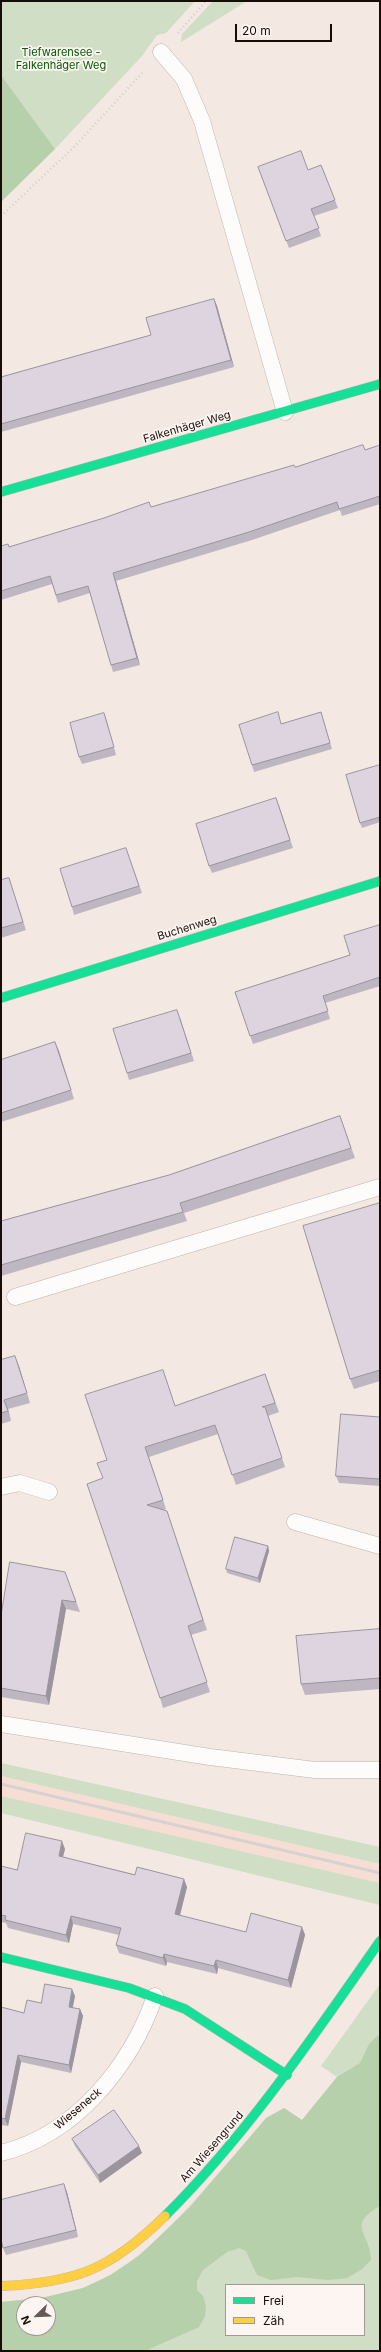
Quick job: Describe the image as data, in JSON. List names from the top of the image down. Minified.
{"streets":{"street":["Falkenhäger Weg","Buchenweg","Am Wiesengrund"],"lane":["Wieseneck"]},"parks":["Tiefwarensee - Falkenhäger Weg"],"legend":["Frei","Zäh"],"scale_bar":"20 m","north":"bottom left"}
